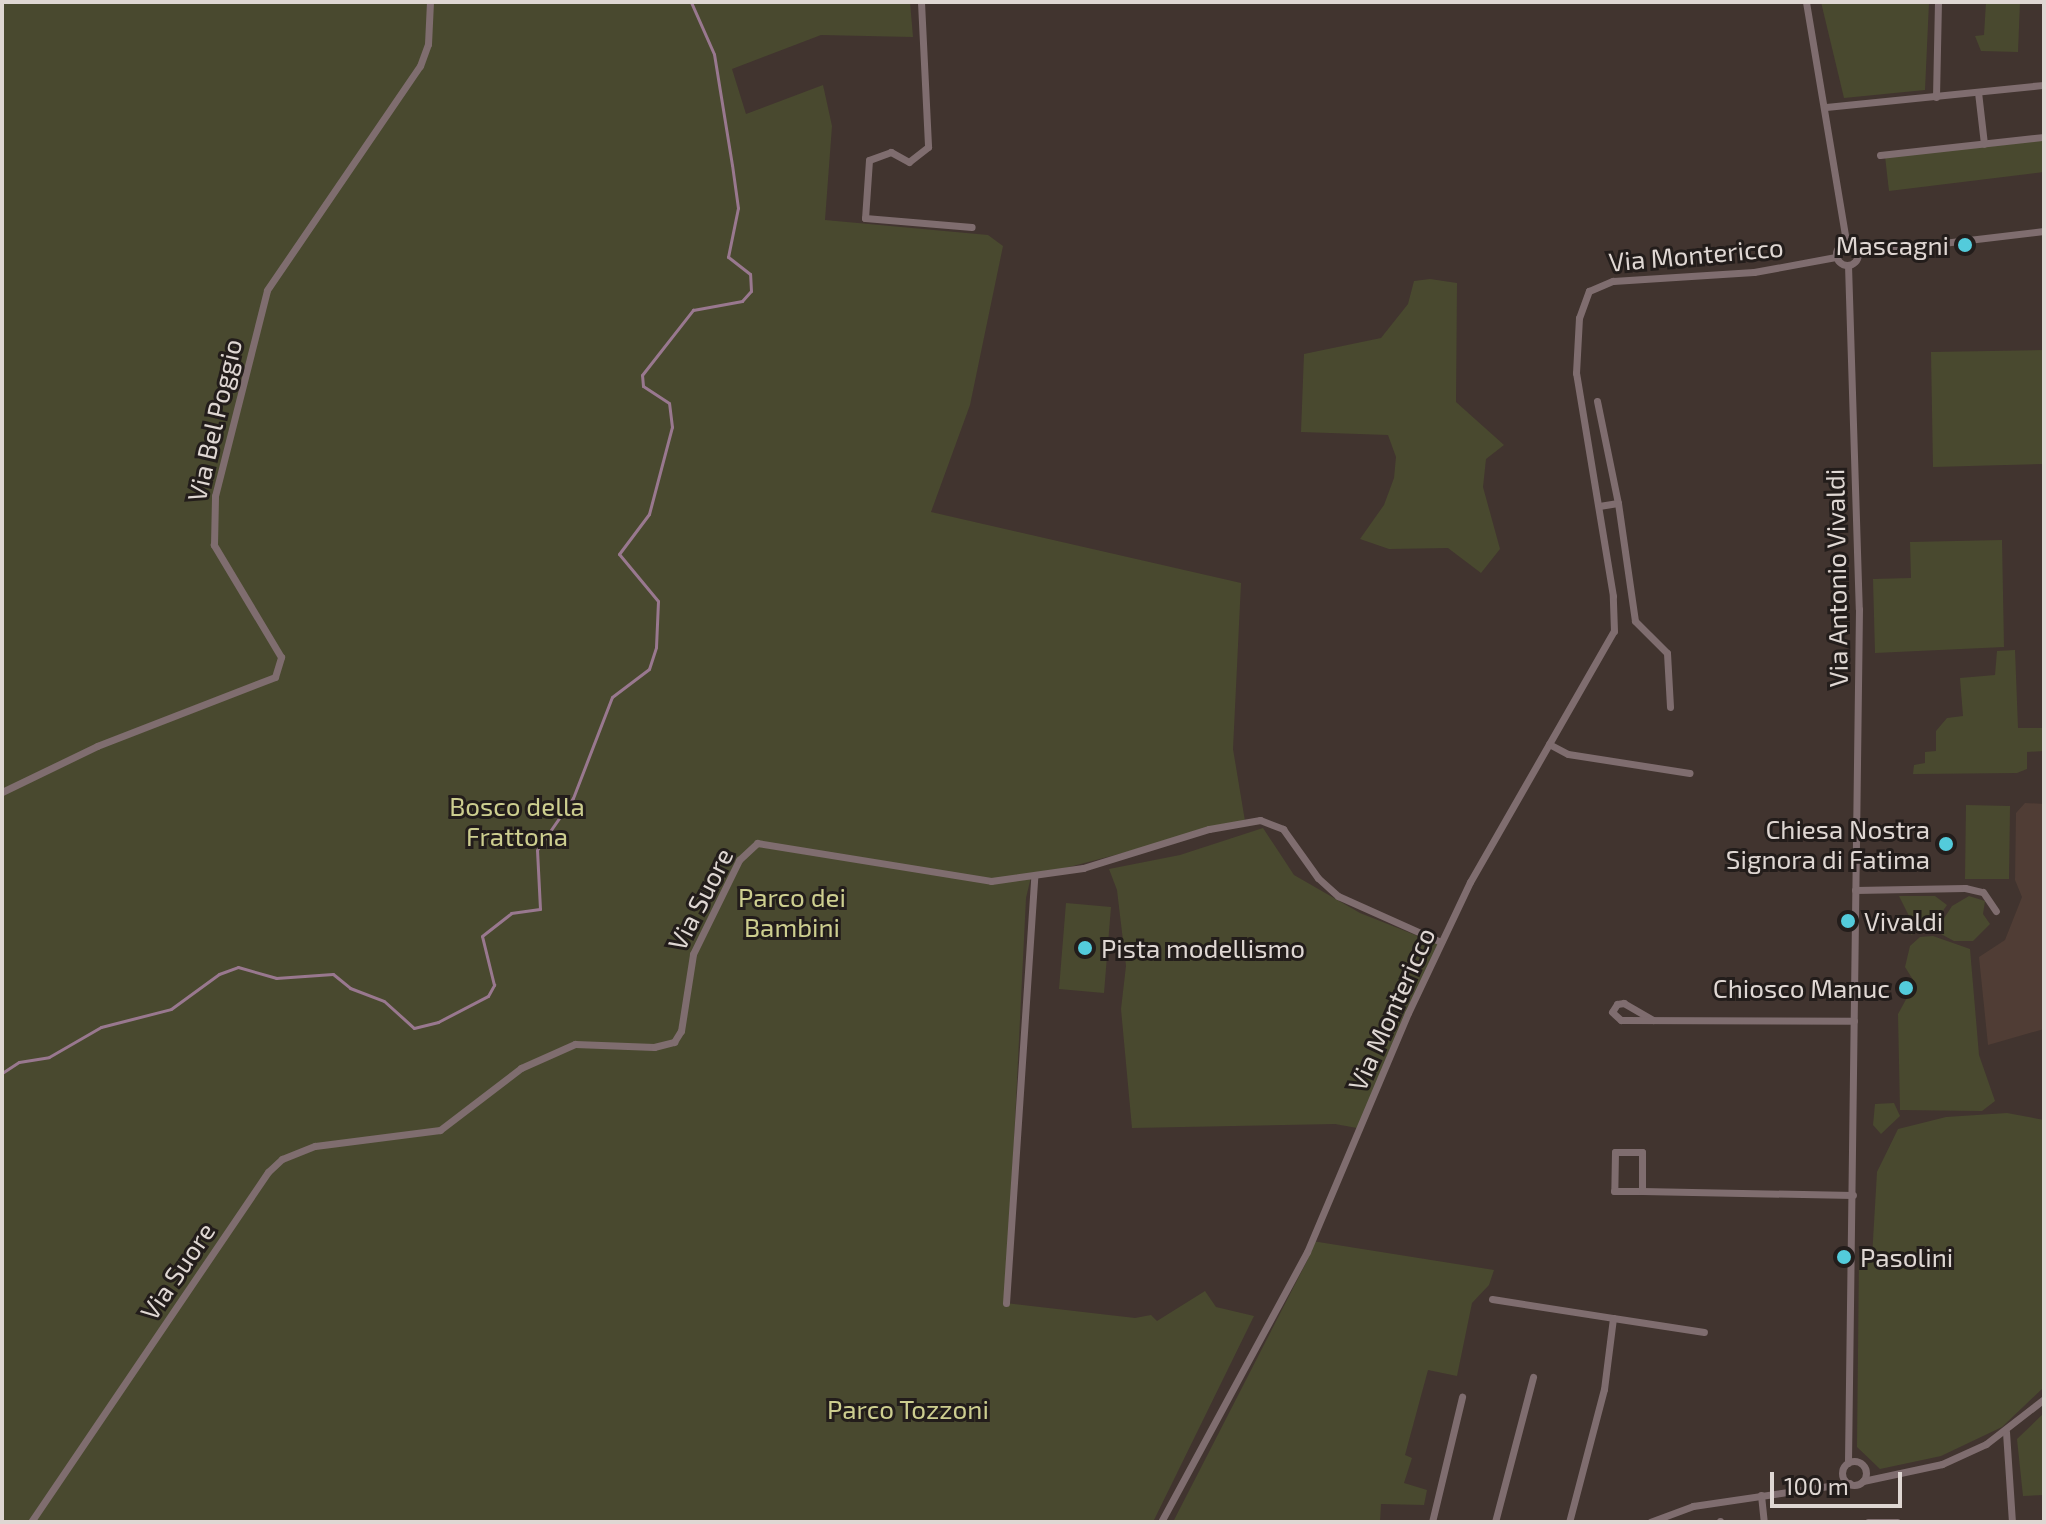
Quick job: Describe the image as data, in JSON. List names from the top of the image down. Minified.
{"streets":{"street":["Via Montericco","Via Bel Poggio","Via Antonio Vivaldi","Via Suore"]},"crossings":[["Via Montericco","Via Suore"]],"parks":["Bosco della Frattona","Parco dei Bambini","Parco Tozzoni"],"places":["Mascagni","Chiesa Nostra Signora di Fatima","Vivaldi","Pista modellismo","Chiosco Manuc","Pasolini"],"scale_bar":"100 m"}
